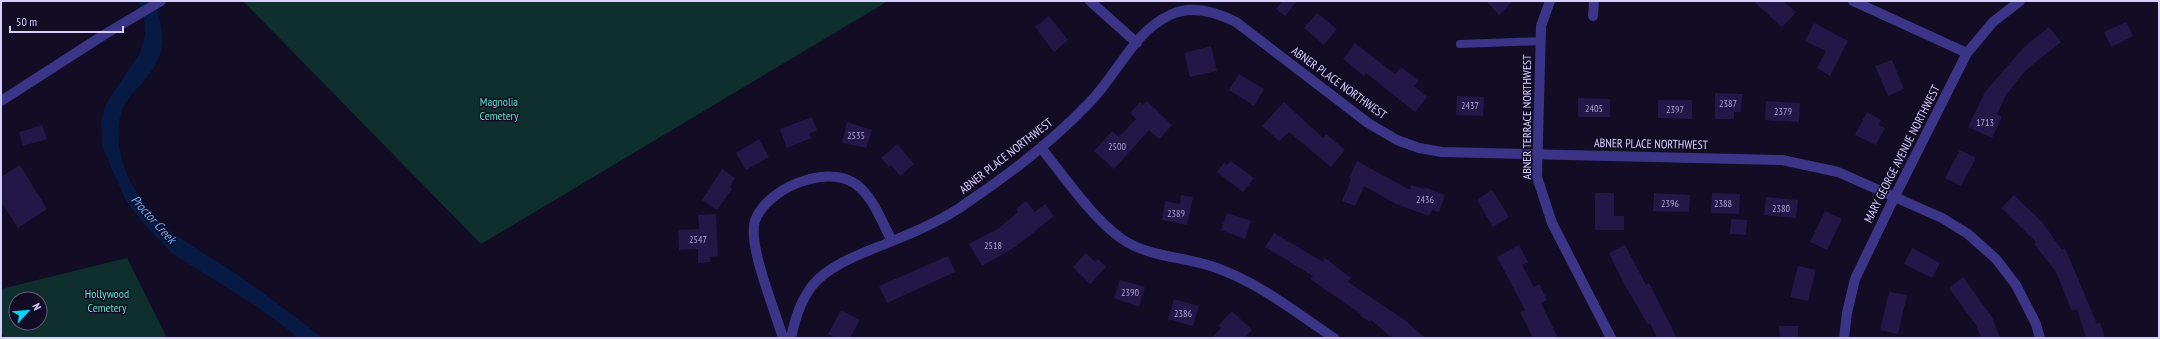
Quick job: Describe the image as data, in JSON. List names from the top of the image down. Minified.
{"streets":{"street":["ABNER PLACE NORTHWEST","ABNER TERRACE NORTHWEST","MARY GEORGE AVENUE NORTHWEST"]},"crossings":[["ABNER PLACE NORTHWEST","ABNER TERRACE NORTHWEST"],["ABNER PLACE NORTHWEST","MARY GEORGE AVENUE NORTHWEST"]],"water":["Proctor Creek"],"parks":["Magnolia Cemetery","Hollywood Cemetery"],"house_numbers":["2387","2437","2405","2397","2379","1713","2535","2500","2436","2396","2388","2380","2389","2547","2518","2390","2386"],"scale_bar":"50 m","north":"top right"}
